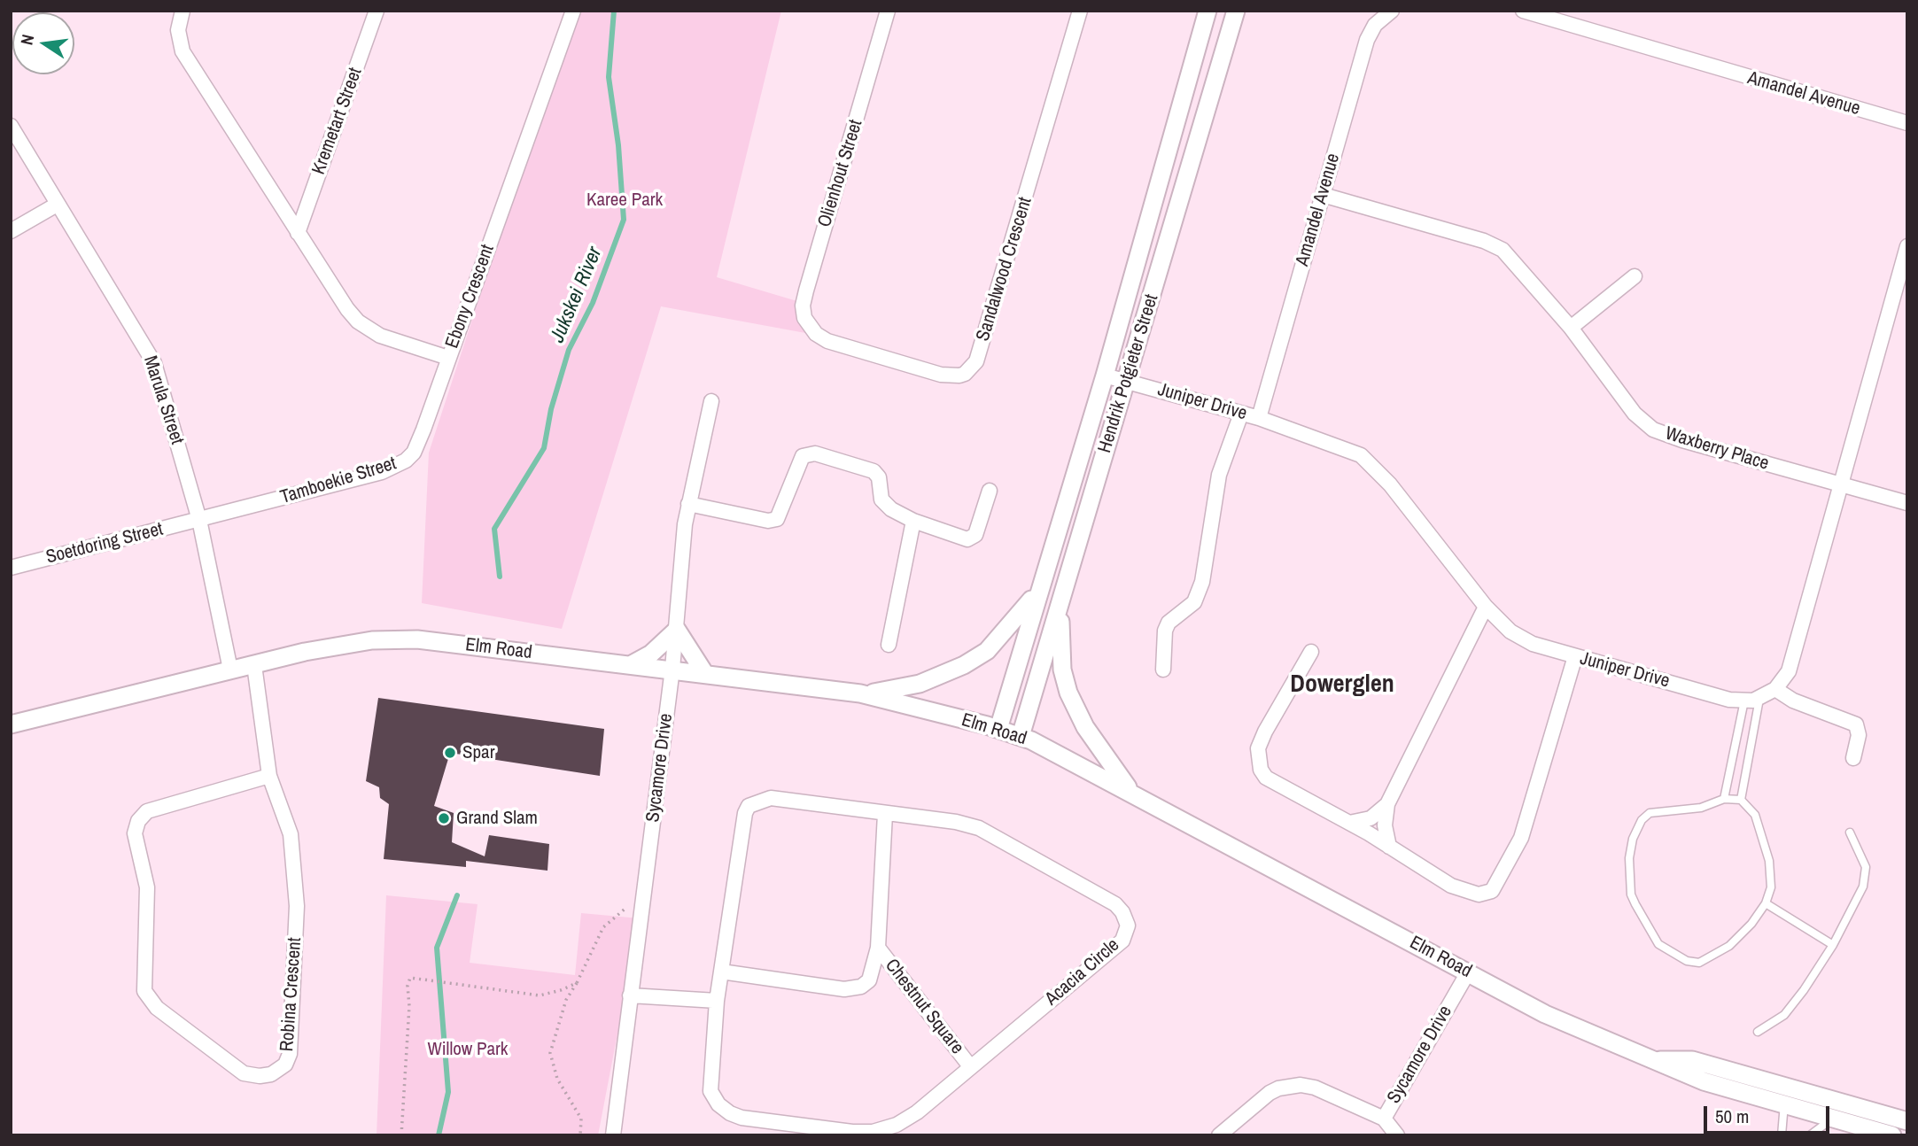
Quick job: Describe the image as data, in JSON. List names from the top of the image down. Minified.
{"streets":{"street":["Amandel Avenue","Kremetart Street","Olienhout Street","Sandalwood Crescent","Ebony Crescent","Hendrik Potgieter Street","Marula Street","Juniper Drive","Waxberry Place","Tamboekie Street","Soetdoring Street","Elm Road","Sycamore Drive","Acacia Circle","Robina Crescent","Chestnut Square"]},"crossings":[["Amandel Avenue","Juniper Drive"],["Amandel Avenue","Waxberry Place"],["Kremetart Street","Ebony Crescent"],["Olienhout Street","Sandalwood Crescent"],["Ebony Crescent","Tamboekie Street"],["Hendrik Potgieter Street","Juniper Drive"],["Hendrik Potgieter Street","Elm Road"],["Marula Street","Tamboekie Street"],["Marula Street","Soetdoring Street"],["Marula Street","Elm Road"],["Juniper Drive","Waxberry Place"],["Tamboekie Street","Soetdoring Street"],["Elm Road","Sycamore Drive"],["Elm Road","Robina Crescent"],["Acacia Circle","Chestnut Square"]],"districts":["Dowerglen"],"water":["Jukskei River"],"parks":["Karee Park","Willow Park"],"places":["Spar","Grand Slam"],"scale_bar":"50 m","north":"left"}
